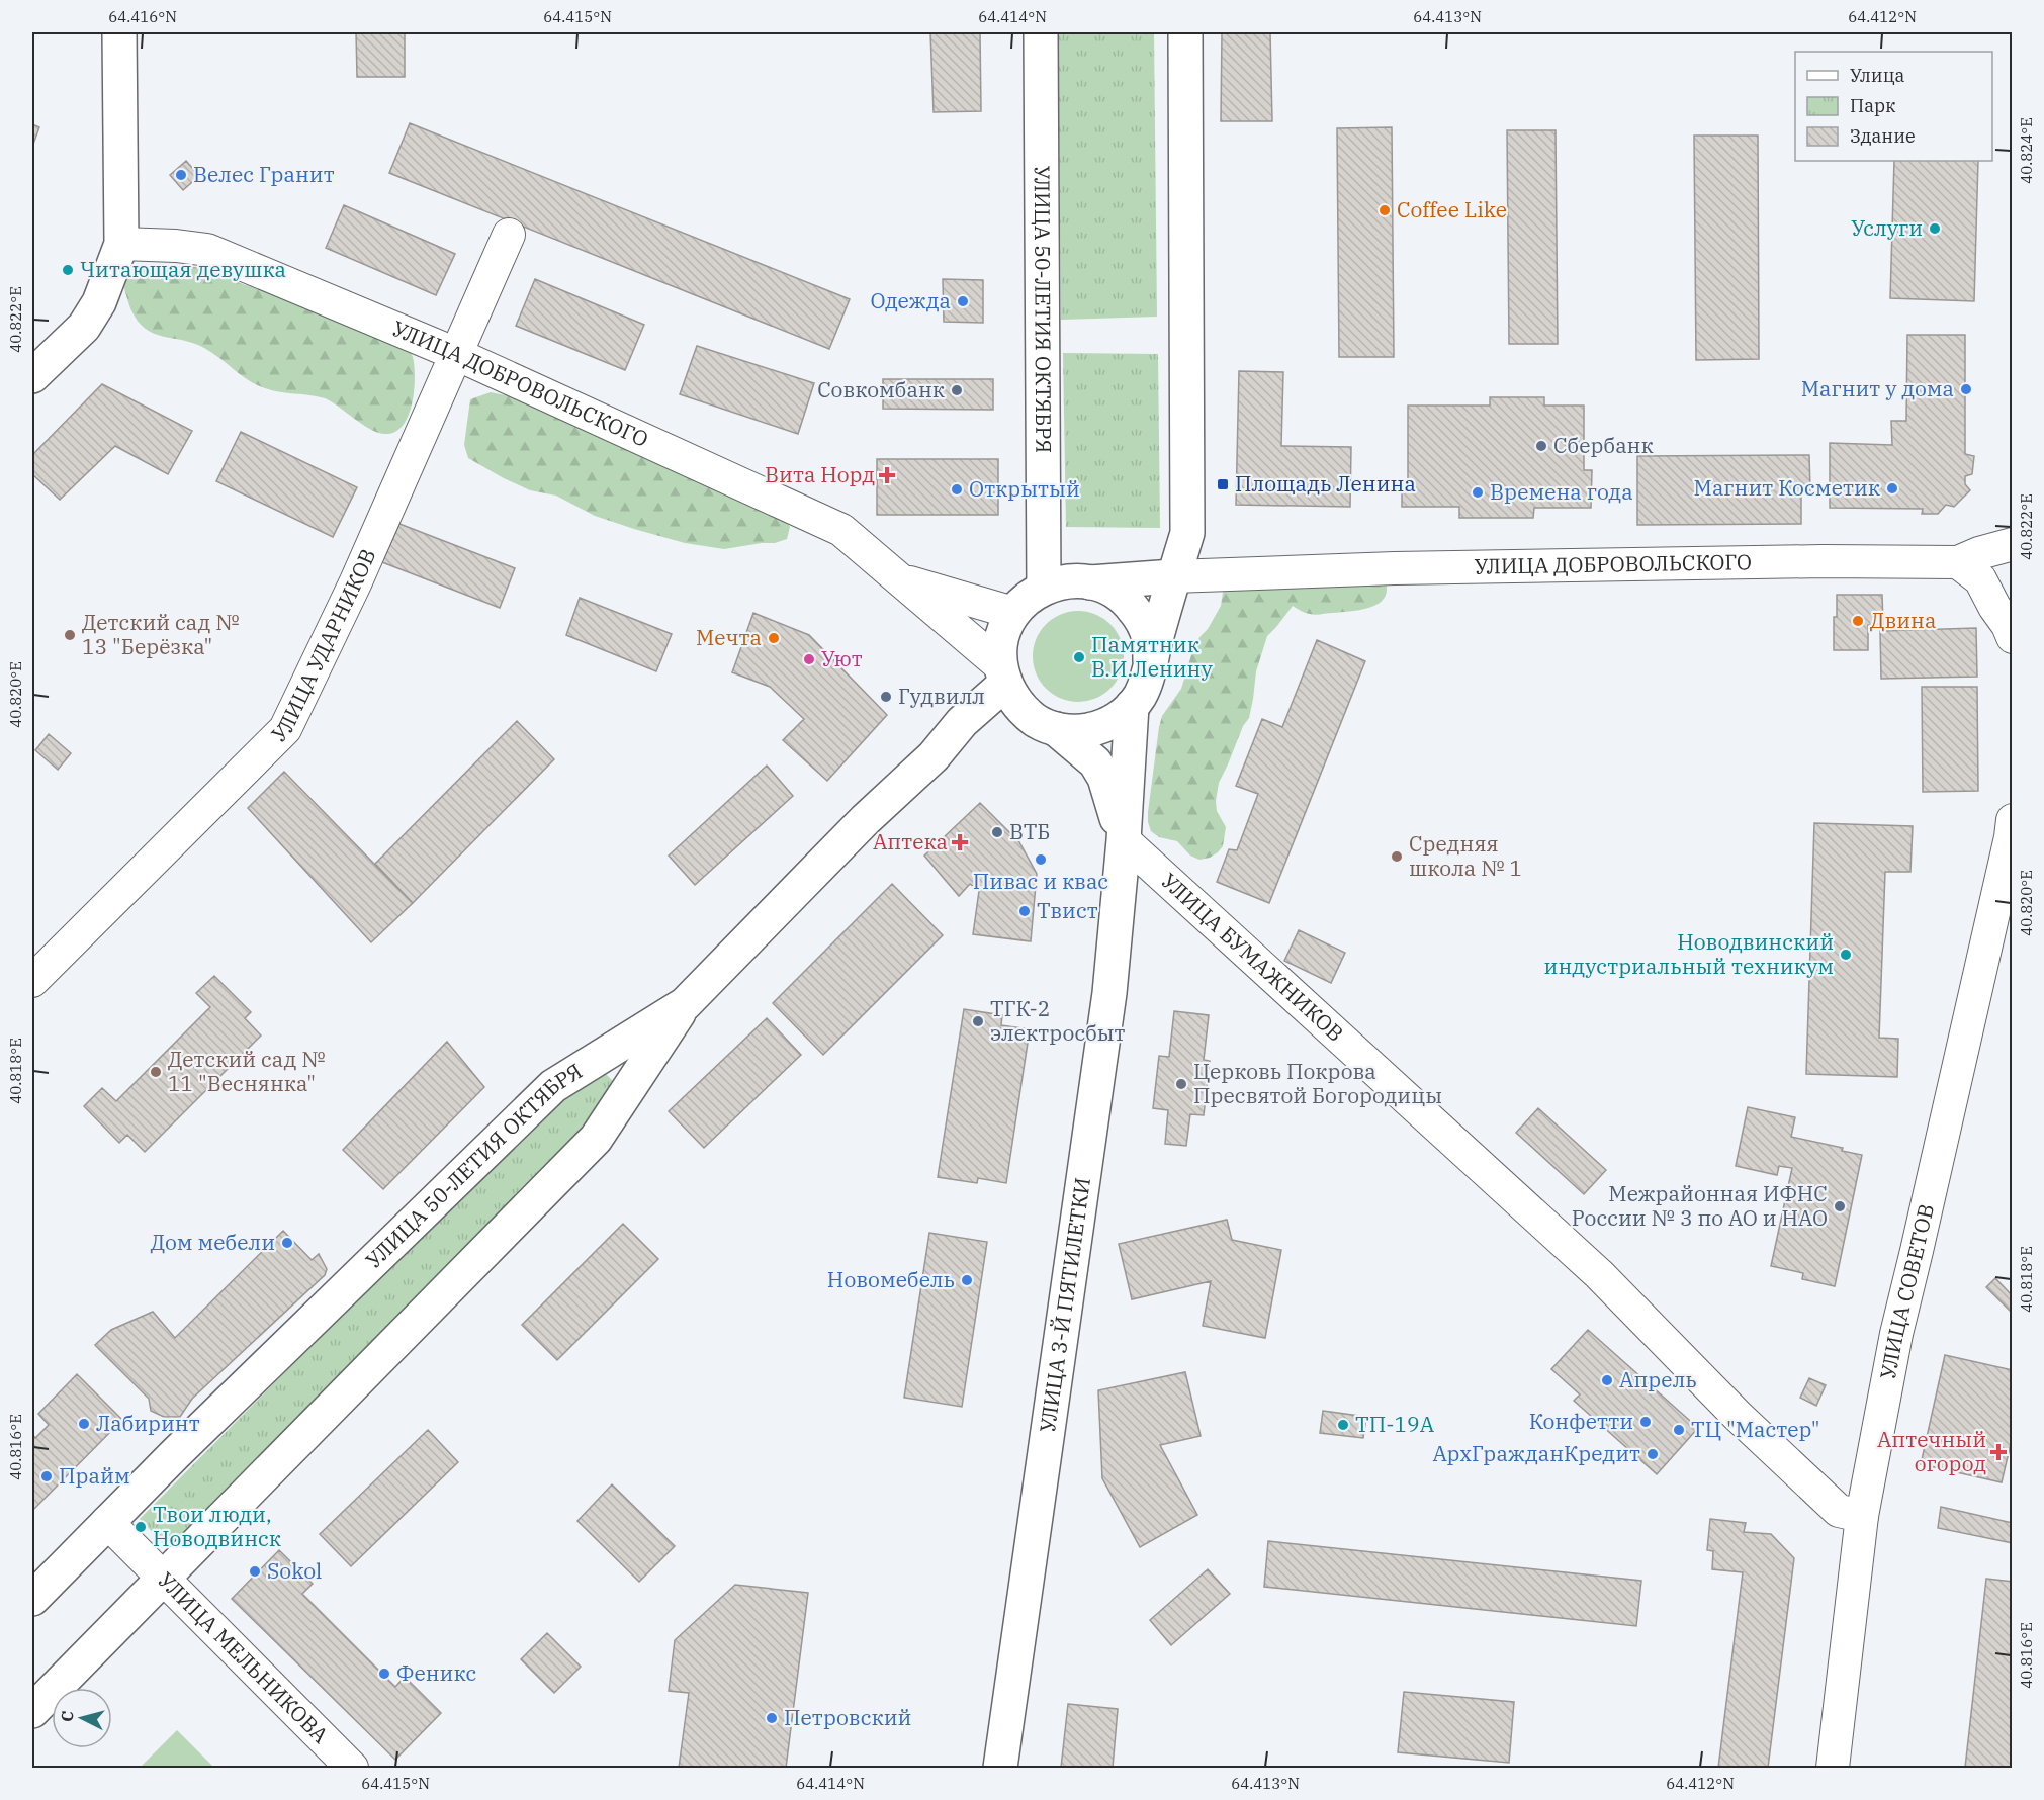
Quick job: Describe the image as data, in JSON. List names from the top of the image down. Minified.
{"streets":{"main road":["УЛИЦА 50-ЛЕТИЯ ОКТЯБРЯ","УЛИЦА 3-Й ПЯТИЛЕТКИ"],"street":["УЛИЦА ДОБРОВОЛЬСКОГО","УЛИЦА УДАРНИКОВ","УЛИЦА БУМАЖНИКОВ","УЛИЦА СОВЕТОВ","УЛИЦА МЕЛЬНИКОВА"]},"crossings":[["УЛИЦА 50-ЛЕТИЯ ОКТЯБРЯ","УЛИЦА ДОБРОВОЛЬСКОГО"],["УЛИЦА 50-ЛЕТИЯ ОКТЯБРЯ","УЛИЦА 3-Й ПЯТИЛЕТКИ"],["УЛИЦА 50-ЛЕТИЯ ОКТЯБРЯ","УЛИЦА МЕЛЬНИКОВА"],["УЛИЦА ДОБРОВОЛЬСКОГО","УЛИЦА УДАРНИКОВ"],["УЛИЦА ДОБРОВОЛЬСКОГО","УЛИЦА 3-Й ПЯТИЛЕТКИ"],["УЛИЦА БУМАЖНИКОВ","УЛИЦА СОВЕТОВ"],["УЛИЦА БУМАЖНИКОВ","УЛИЦА 3-Й ПЯТИЛЕТКИ"]],"places":{"other":["Велес Гранит","Coffee Like","Услуги","Читающая девушка","Одежда","Магнит у дома","Совкомбанк","Сбербанк","Магнит Косметик","Открытый","Времена года","Двина","Детский сад № 13 \"Берёзка\"","Мечта","Памятник В.И.Ленину","Уют","Гудвилл","ВТБ","Средняя школа № 1","Пивас и квас","Твист","Новодвинский индустриальный техникум","ТГК-2 электросбыт","Детский сад № 11 \"Веснянка\"","Церковь Покрова Пресвятой Богородицы","Межрайонная ИФНС России № 3 по АО и НАО","Дом мебели","Новомебель","Апрель","Конфетти","Лабиринт","ТП-19А","ТЦ \"Мастер\"","АрхГражданКредит","Прайм","Твои люди, Новодвинск","Sokol","Феникс","Петровский"],"health":["Вита Норд","Аптека","Аптечный огород"],"transit":["Площадь Ленина"]},"legend":["Улица","Парк","Здание"],"north":"left","coordinates":["64.416°N","64.415°N","64.414°N","64.413°N","64.412°N","40.824°E","40.822°E","40.820°E","40.818°E","40.816°E"]}
